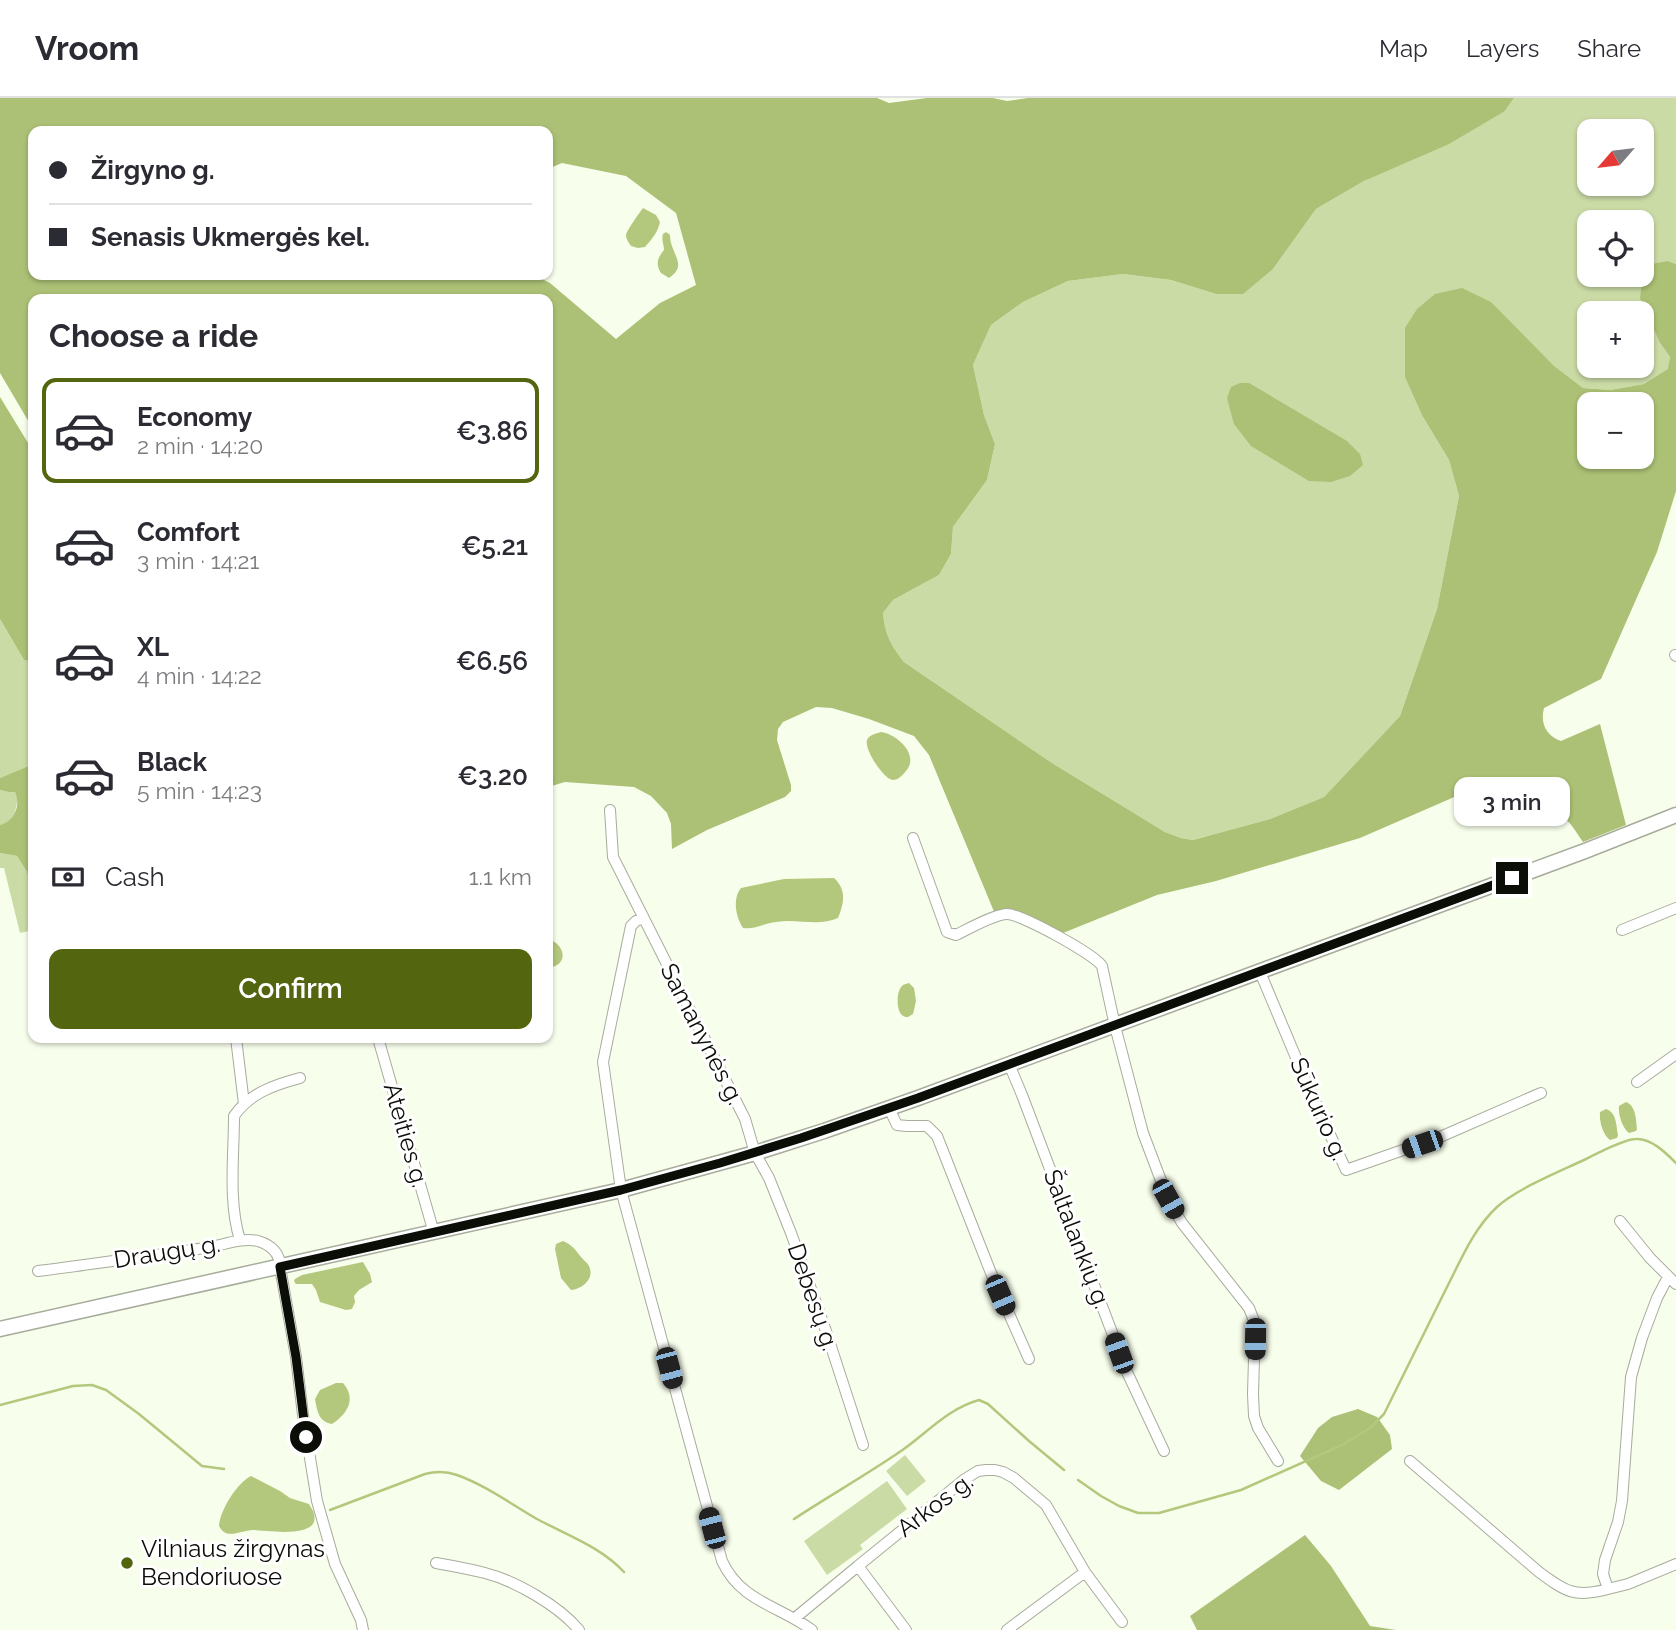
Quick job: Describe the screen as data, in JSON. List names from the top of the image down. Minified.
{"streets":{"street":["Samanynės g.","Sūkurio g.","Ateities g.","Šaltalankių g.","Draugų g.","Debesų g.","Arkos g."]},"crossings":[["Samanynės g.","Debesų g."],["Samanynės g.","Arkos g."]],"places":["Vilniaus žirgynas Bendoriuose"],"north":"bottom left","page":{"header":"Vroom","nav":["Map","Layers","Share"],"map_buttons":["+","−"],"banner":["Žirgyno g.","Senasis Ukmergės kel."],"heading":"Choose a ride","list":[{"name":"Economy","note":"2 min · 14:20","value":"€3.86"},{"name":"Comfort","note":"3 min · 14:21","value":"€5.21"},{"name":"XL","note":"4 min · 14:22","value":"€6.56"},{"name":"Black","note":"5 min · 14:23","value":"€3.20"}],"bubble":"3 min","pay":["Cash","1.1 km"],"buttons":"Confirm"}}
